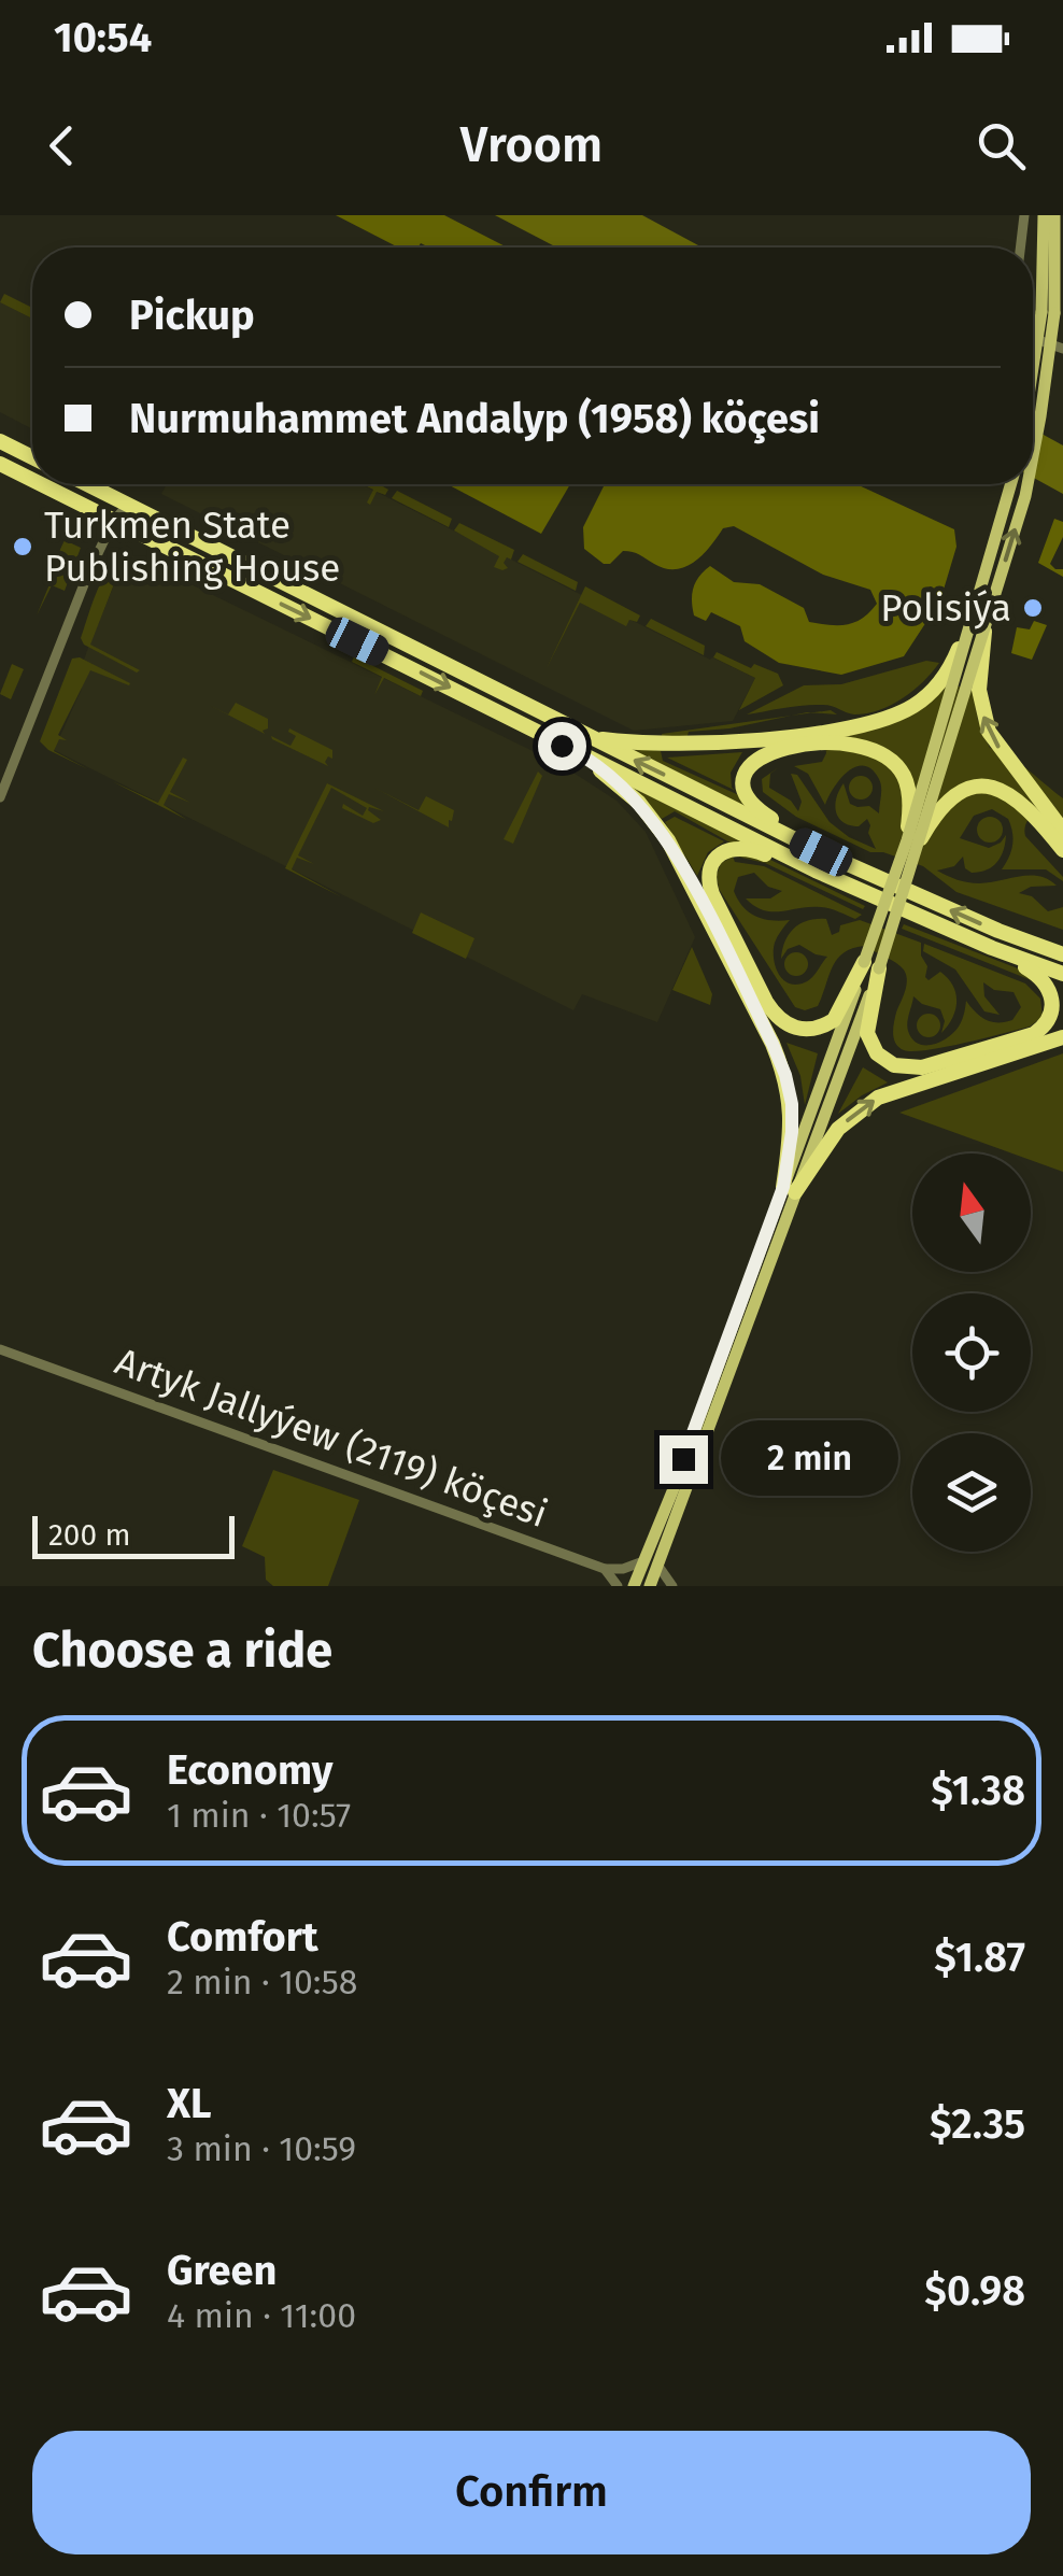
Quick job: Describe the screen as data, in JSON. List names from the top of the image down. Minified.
{"streets":{"street":["Artyk Jallyýew (2119) köçesi"]},"places":["Turkmen State Publishing House","Polisiýa"],"scale_bar":"200 m","north":"top","page":{"status":"10:54","header":"Vroom","banner":["Pickup","Nurmuhammet Andalyp (1958) köçesi"],"bubble":"2 min","scale":"200 m","heading":"Choose a ride","list":[{"name":"Economy","note":"1 min · 10:57","value":"$1.38"},{"name":"Comfort","note":"2 min · 10:58","value":"$1.87"},{"name":"XL","note":"3 min · 10:59","value":"$2.35"},{"name":"Green","note":"4 min · 11:00","value":"$0.98"}],"buttons":"Confirm"}}
